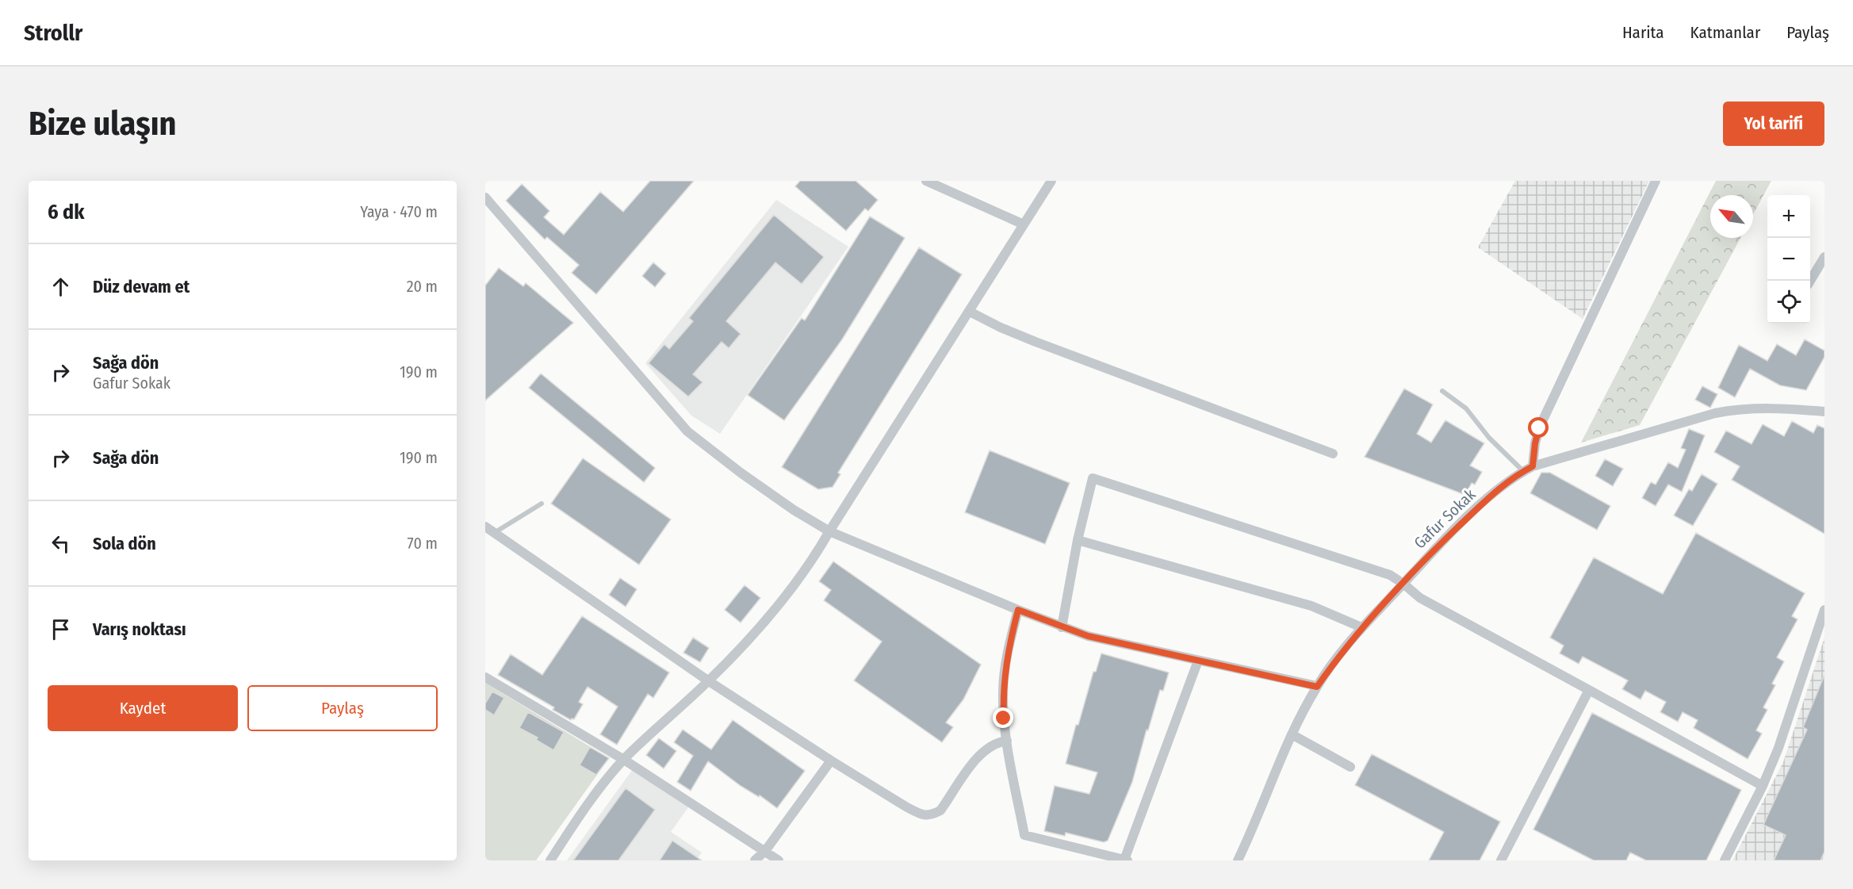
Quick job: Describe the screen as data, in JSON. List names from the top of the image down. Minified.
{"streets":{"street":["Gafur Sokak"]},"north":"top left","page":{"header":"Strollr","nav":["Harita","Katmanlar","Paylaş"],"buttons":["Yol tarifi",["Kaydet","Paylaş"]],"title":"Bize ulaşın","heading":["6 dk","Yaya · 470 m"],"map_buttons":["+","−"],"list":[["Düz devam et","20 m"],["Sağa dön","Gafur Sokak","190 m"],["Sağa dön","190 m"],["Sola dön","70 m"],"Varış noktası"]}}
